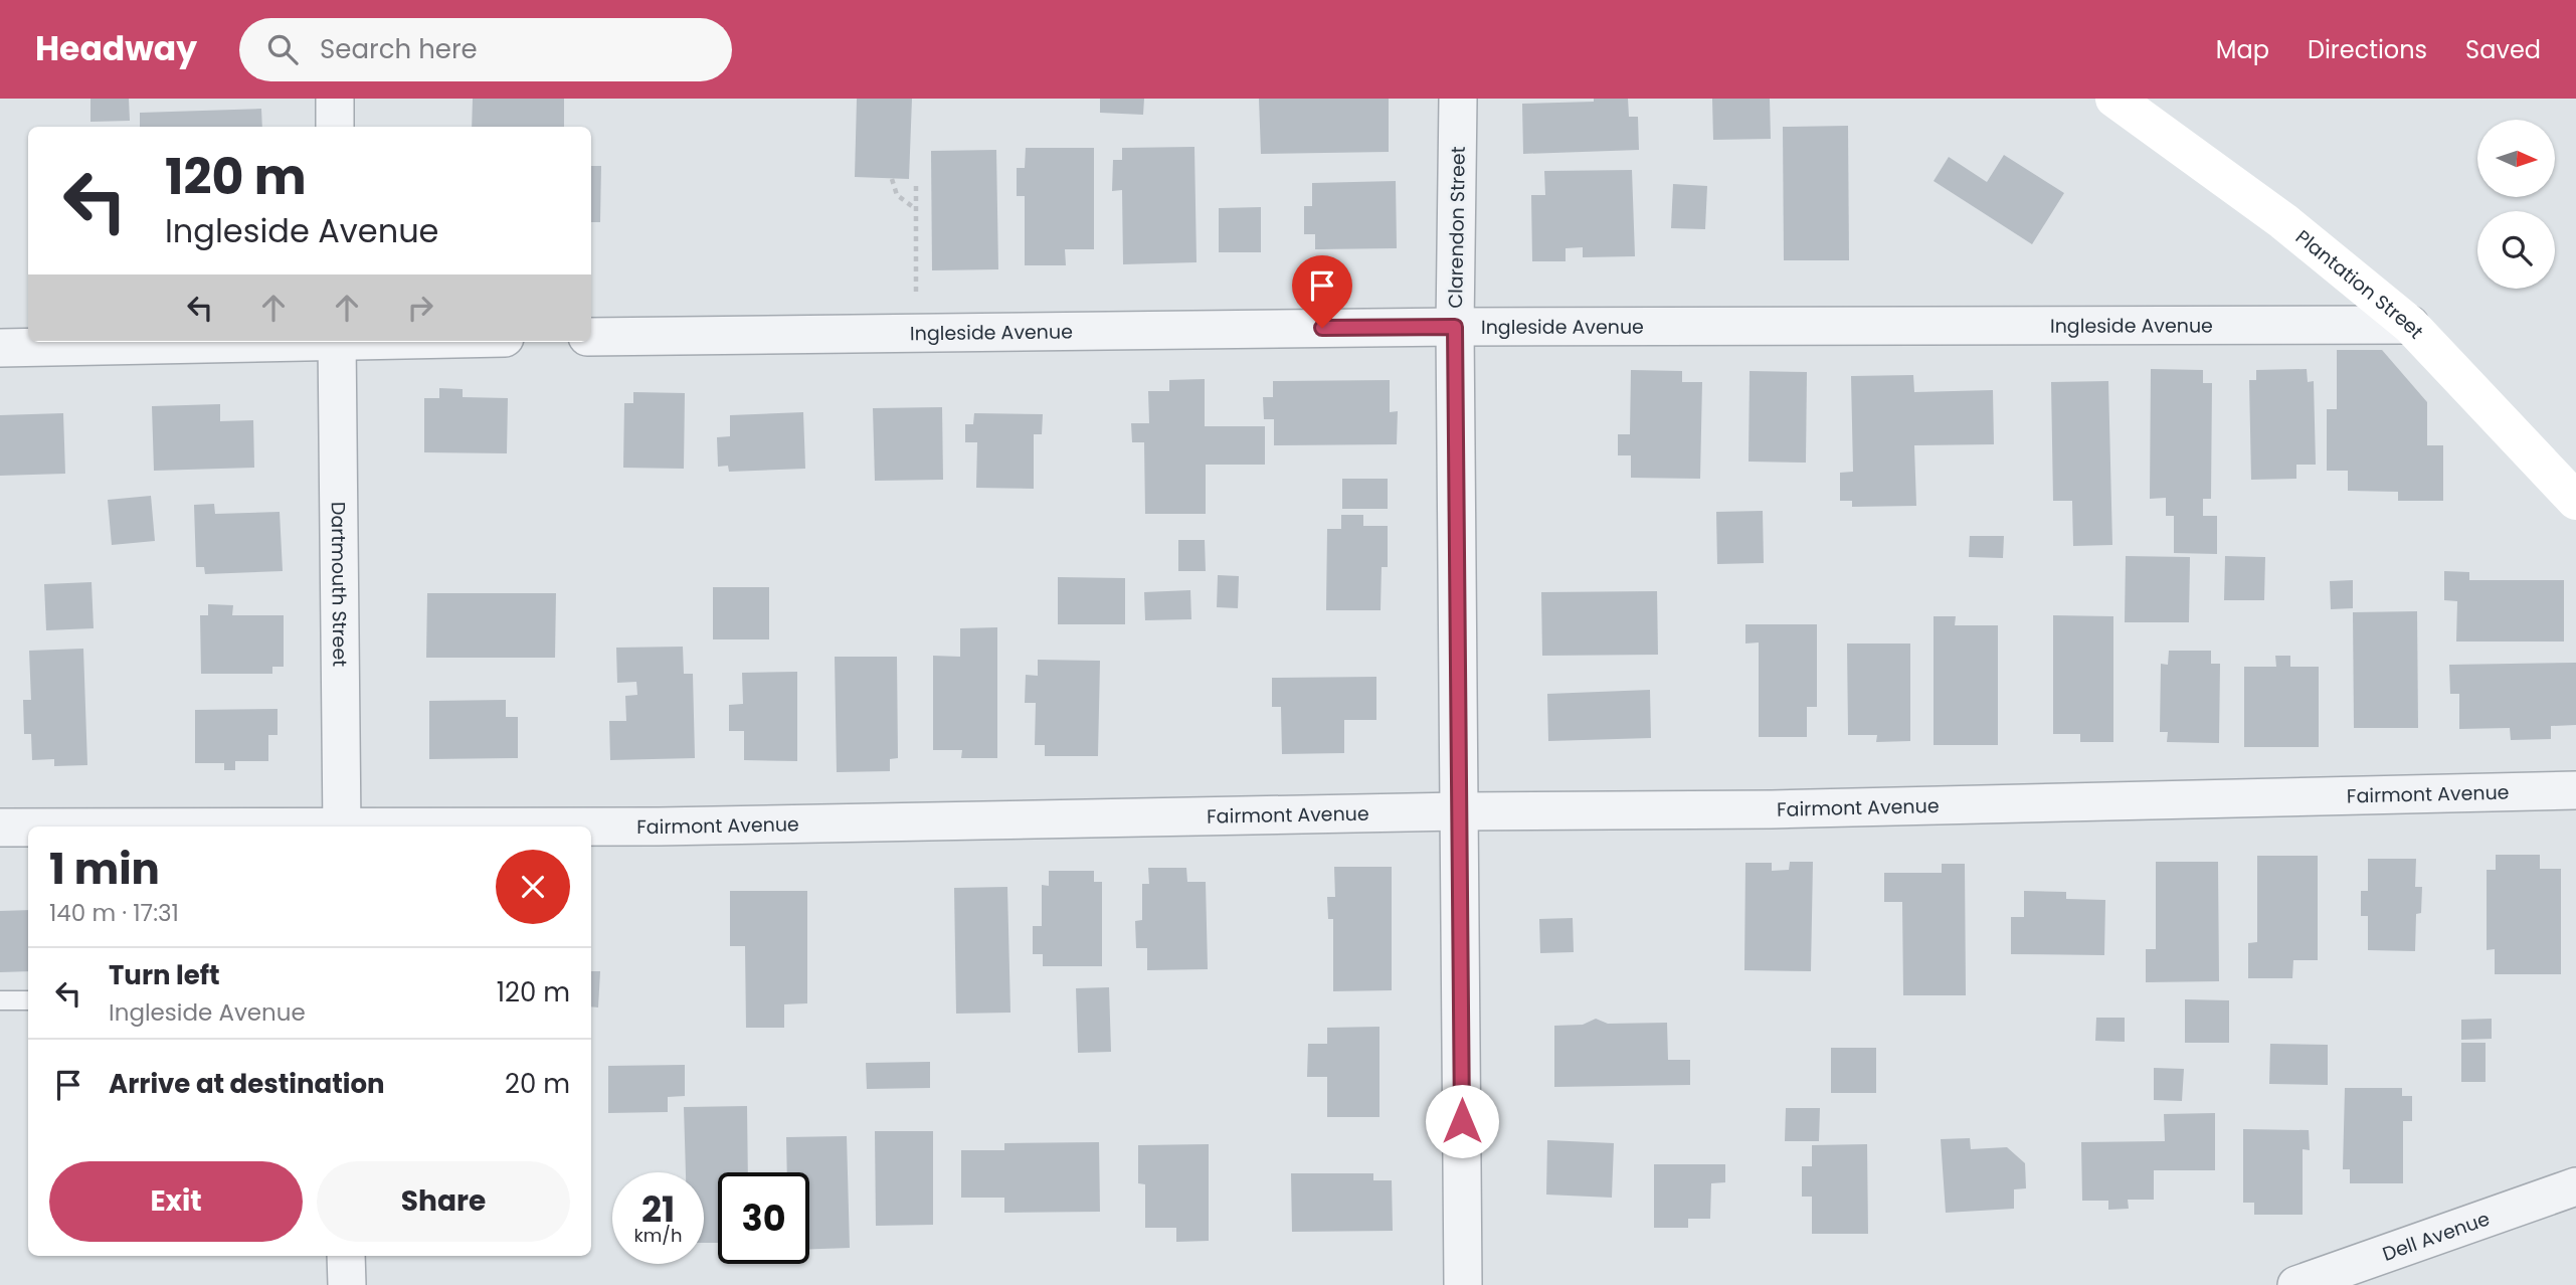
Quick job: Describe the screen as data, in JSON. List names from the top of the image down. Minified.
{"streets":{"street":["Clarendon Street","Plantation Street","Ingleside Avenue","Dartmouth Street","Fairmont Avenue","Dell Avenue"]},"crossings":[["Clarendon Street","Ingleside Avenue"],["Clarendon Street","Fairmont Avenue"],["Plantation Street","Ingleside Avenue"]],"north":"right","page":{"header":"Headway","search":"Search here","nav":["Map","Directions","Saved"],"turn":["120 m","Ingleside Avenue"],"heading":["1 min","140 m · 17:31"],"list":[{"name":"Turn left","note":"Ingleside Avenue","value":"120 m"},{"name":"Arrive at destination","value":"20 m"}],"buttons":["Exit","Share"],"speed":"21 km/h","limit":"30"}}
